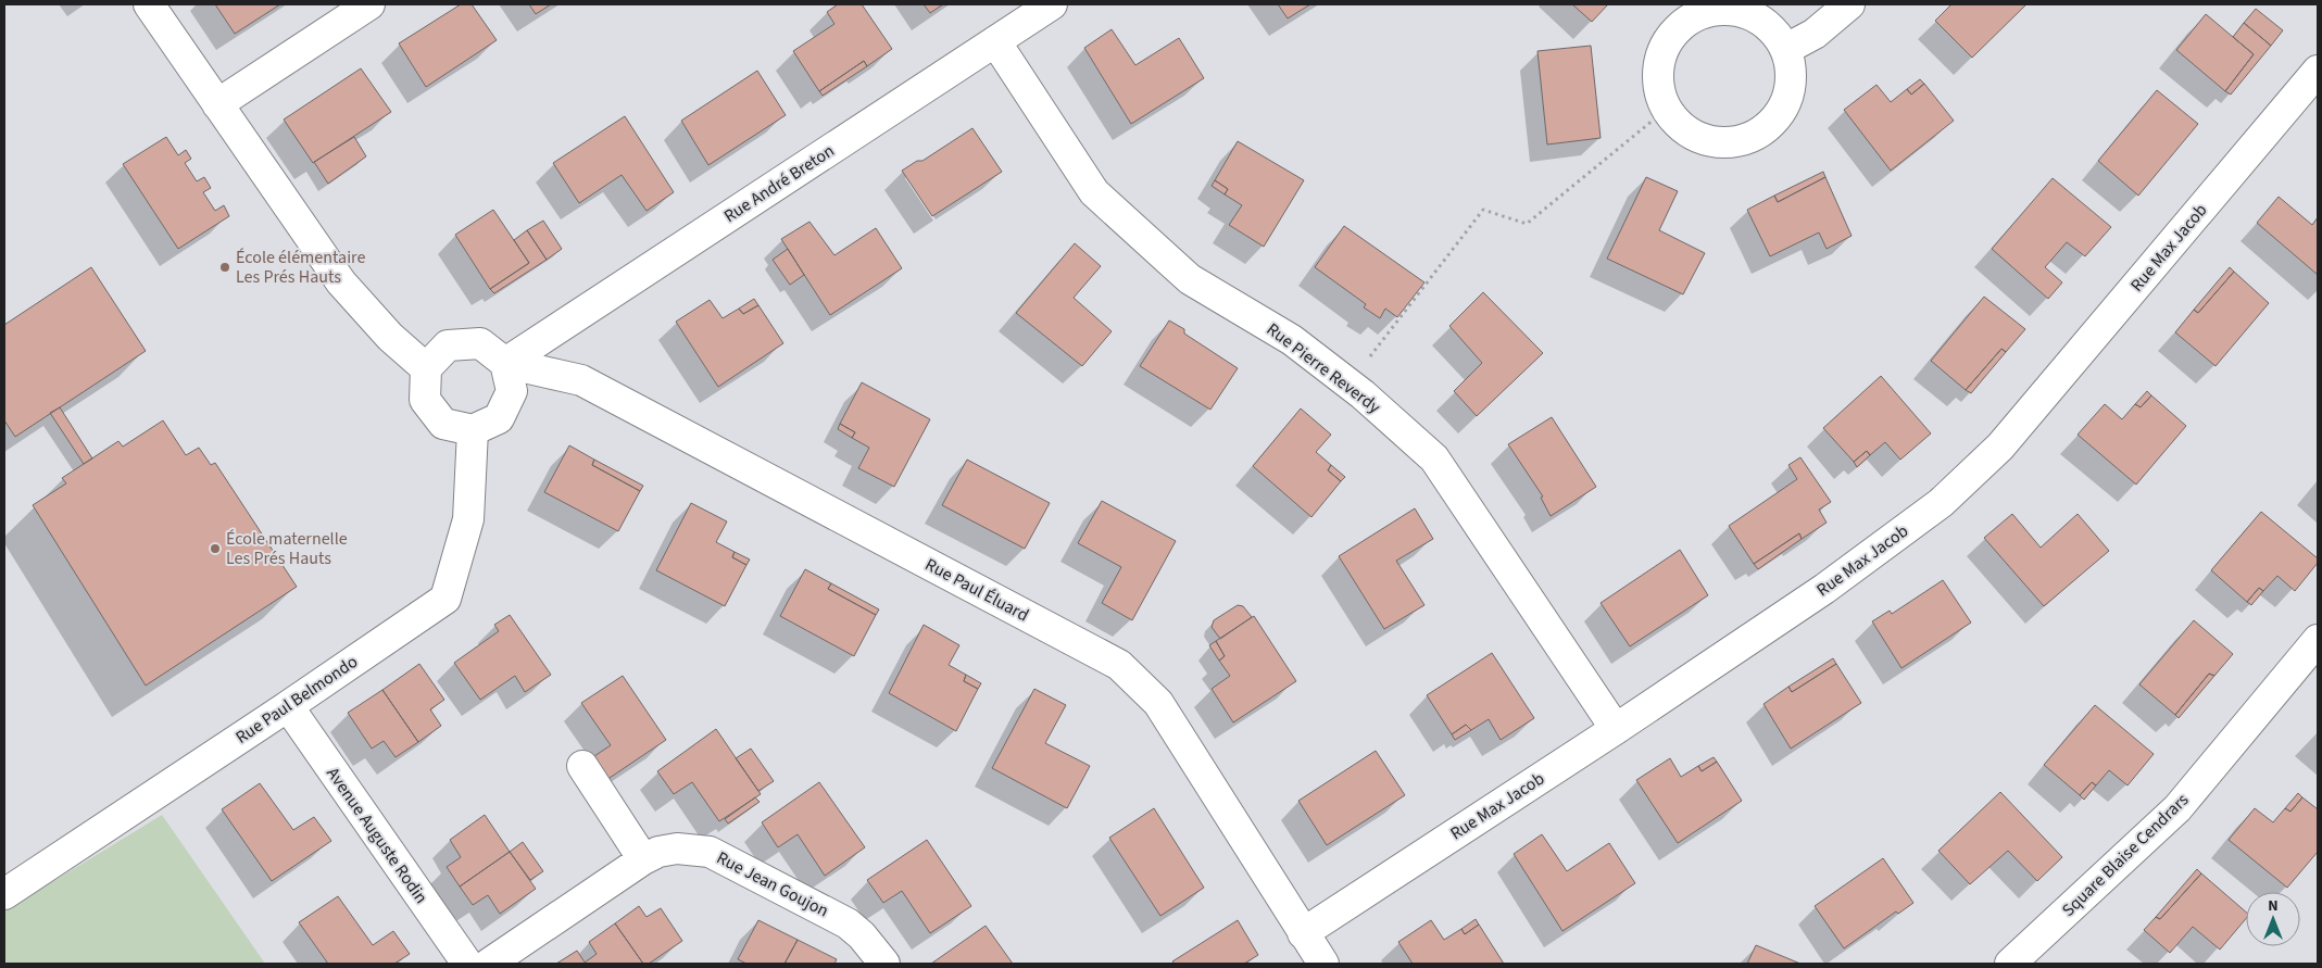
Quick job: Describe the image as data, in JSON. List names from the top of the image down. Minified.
{"streets":{"street":["Rue André Breton","Rue Max Jacob","Rue Pierre Reverdy","Rue Paul Éluard","Rue Paul Belmondo","Avenue Auguste Rodin","Square Blaise Cendrars","Rue Jean Goujon"]},"crossings":[["Rue André Breton","Rue Pierre Reverdy"],["Rue André Breton","Rue Paul Éluard"],["Rue André Breton","Rue Paul Belmondo"],["Rue Max Jacob","Rue Pierre Reverdy"],["Rue Max Jacob","Rue Paul Éluard"],["Rue Paul Éluard","Rue Paul Belmondo"],["Rue Paul Belmondo","Avenue Auguste Rodin"]],"places":["École élémentaire Les Prés Hauts","École maternelle Les Prés Hauts"],"north":"top"}
